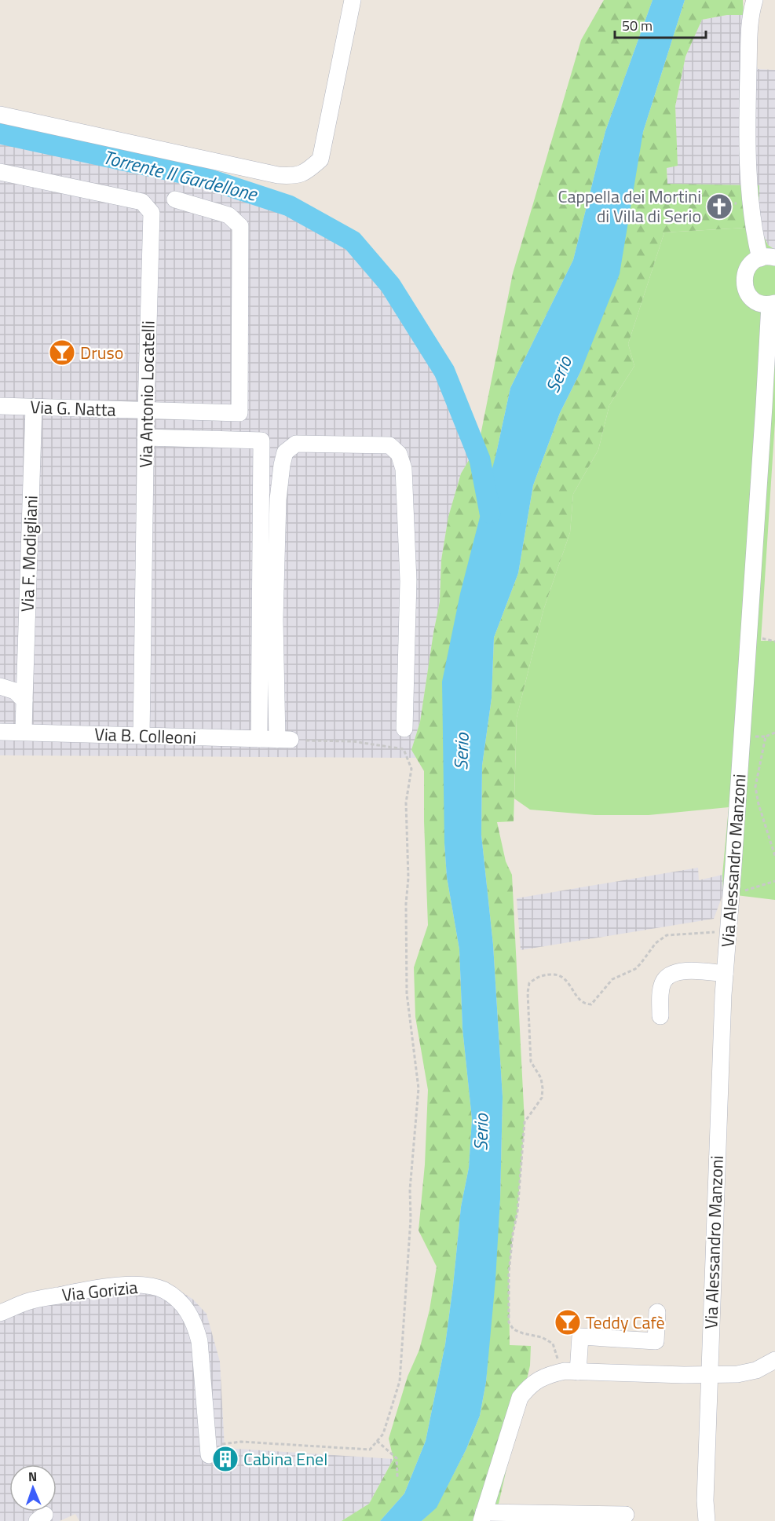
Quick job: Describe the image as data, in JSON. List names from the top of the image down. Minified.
{"streets":{"street":["Via Antonio Locatelli","Via G. Natta","Via F. Modigliani","Via B. Colleoni","Via Alessandro Manzoni","Via Gorizia"]},"crossings":[["Via Antonio Locatelli","Via G. Natta"],["Via Antonio Locatelli","Via B. Colleoni"],["Via G. Natta","Via F. Modigliani"]],"water":["Torrente Il Gardellone","Serio"],"places":{"church":["Cappella dei Mortini di Villa di Serio"],"bar":["Druso","Teddy Cafè"],"building":["Cabina Enel"]},"scale_bar":"50 m","north":"top"}
